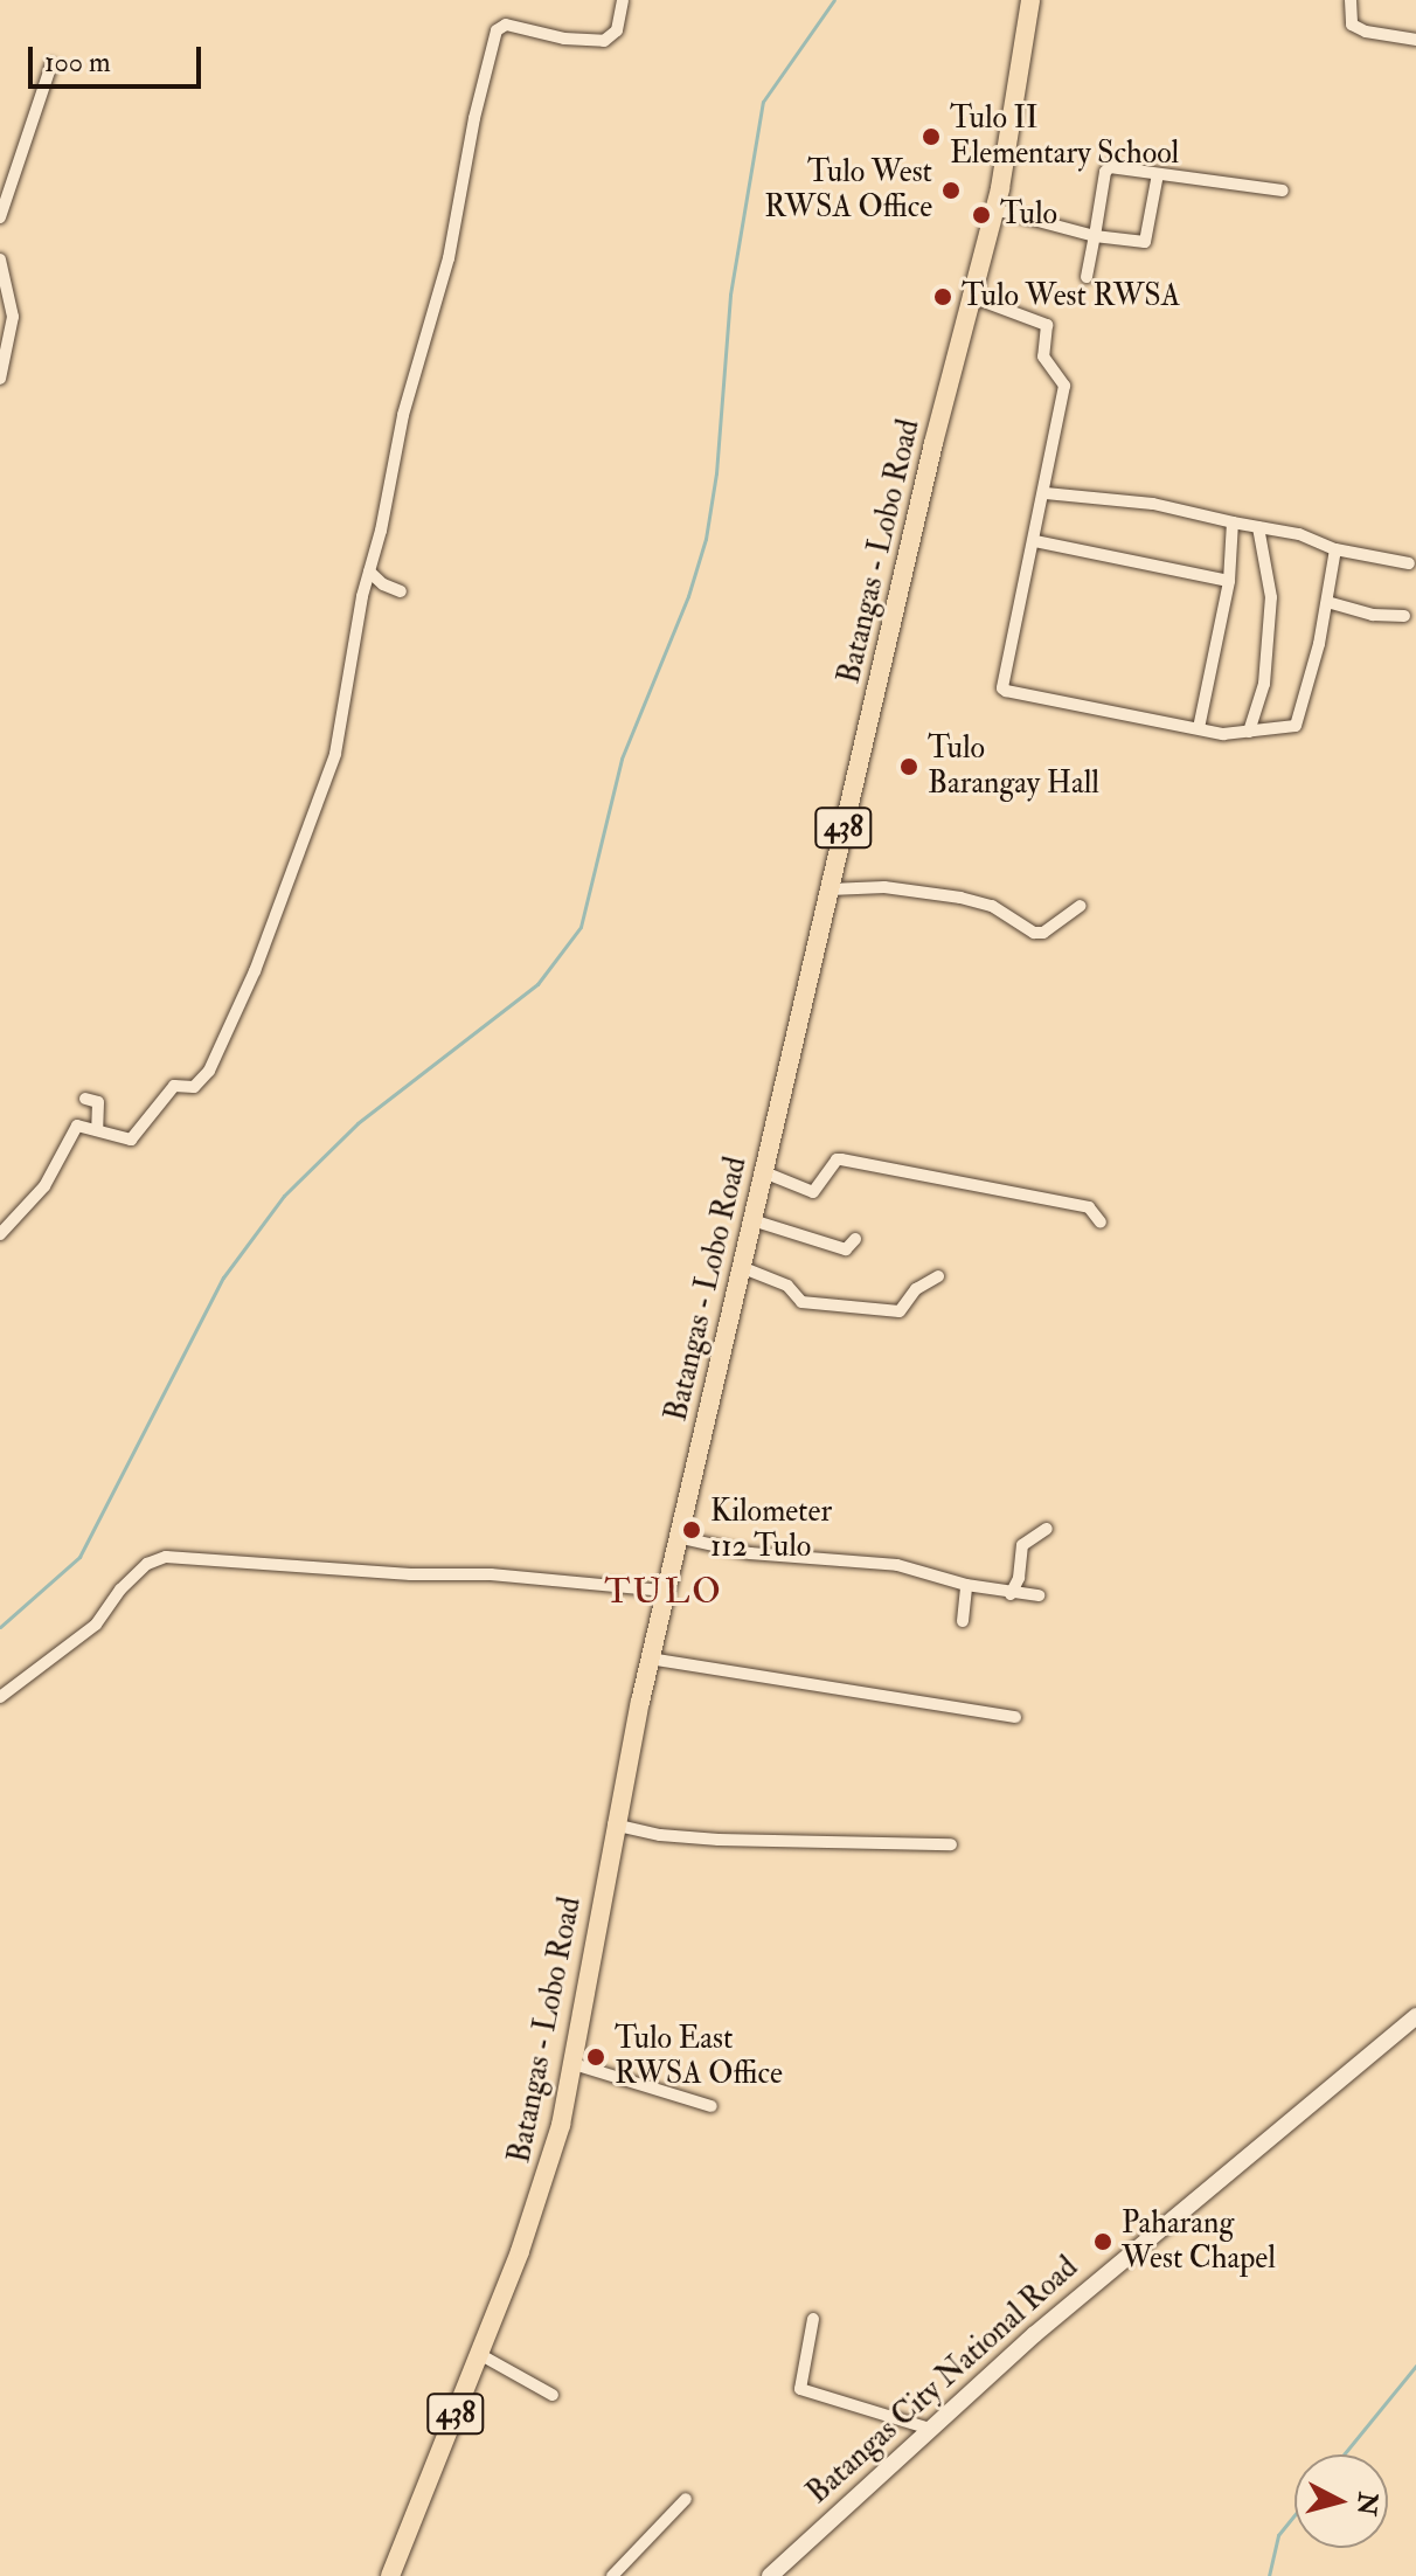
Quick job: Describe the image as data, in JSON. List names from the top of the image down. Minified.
{"streets":{"main road":["Batangas - Lobo Road","438"],"street":["Batangas City National Road"]},"districts":["TULO"],"places":["Tulo II Elementary School","Tulo West RWSA Office","Tulo","Tulo West RWSA","Tulo Barangay Hall","Kilometer 112 Tulo","Tulo East RWSA Office","Paharang West Chapel"],"scale_bar":"100 m","north":"right"}
